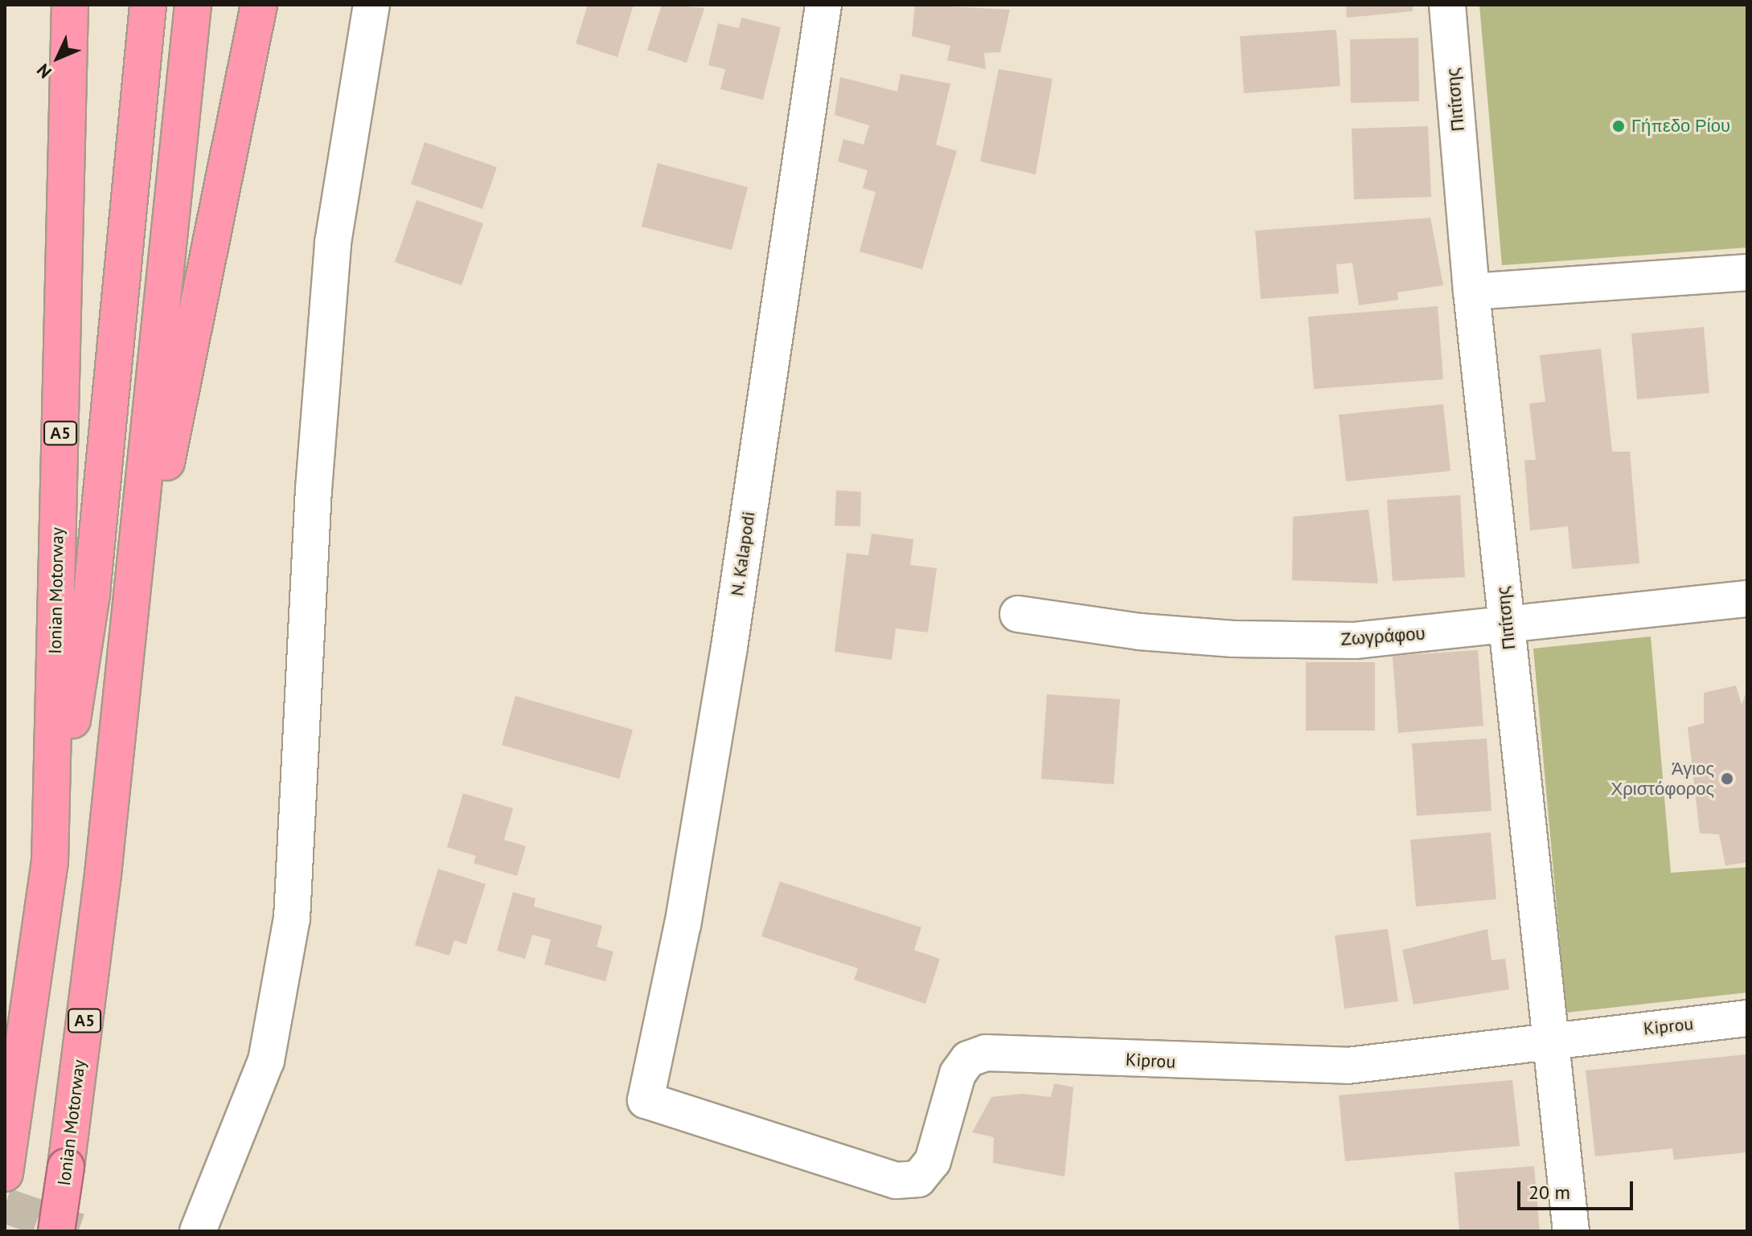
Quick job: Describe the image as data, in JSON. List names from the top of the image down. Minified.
{"streets":{"highway":["Α5","Ionian Motorway"],"street":["Πιτίτσης","N. Kalapodi","Ζωγράφου","Kiprou"]},"crossings":[["Πιτίτσης","Ζωγράφου"],["Πιτίτσης","Kiprou"],["Α5","Ionian Motorway"],["N. Kalapodi","Kiprou"]],"places":["Γήπεδο Ρίου","Άγιος Χριστόφορος"],"scale_bar":"20 m","north":"bottom left"}
